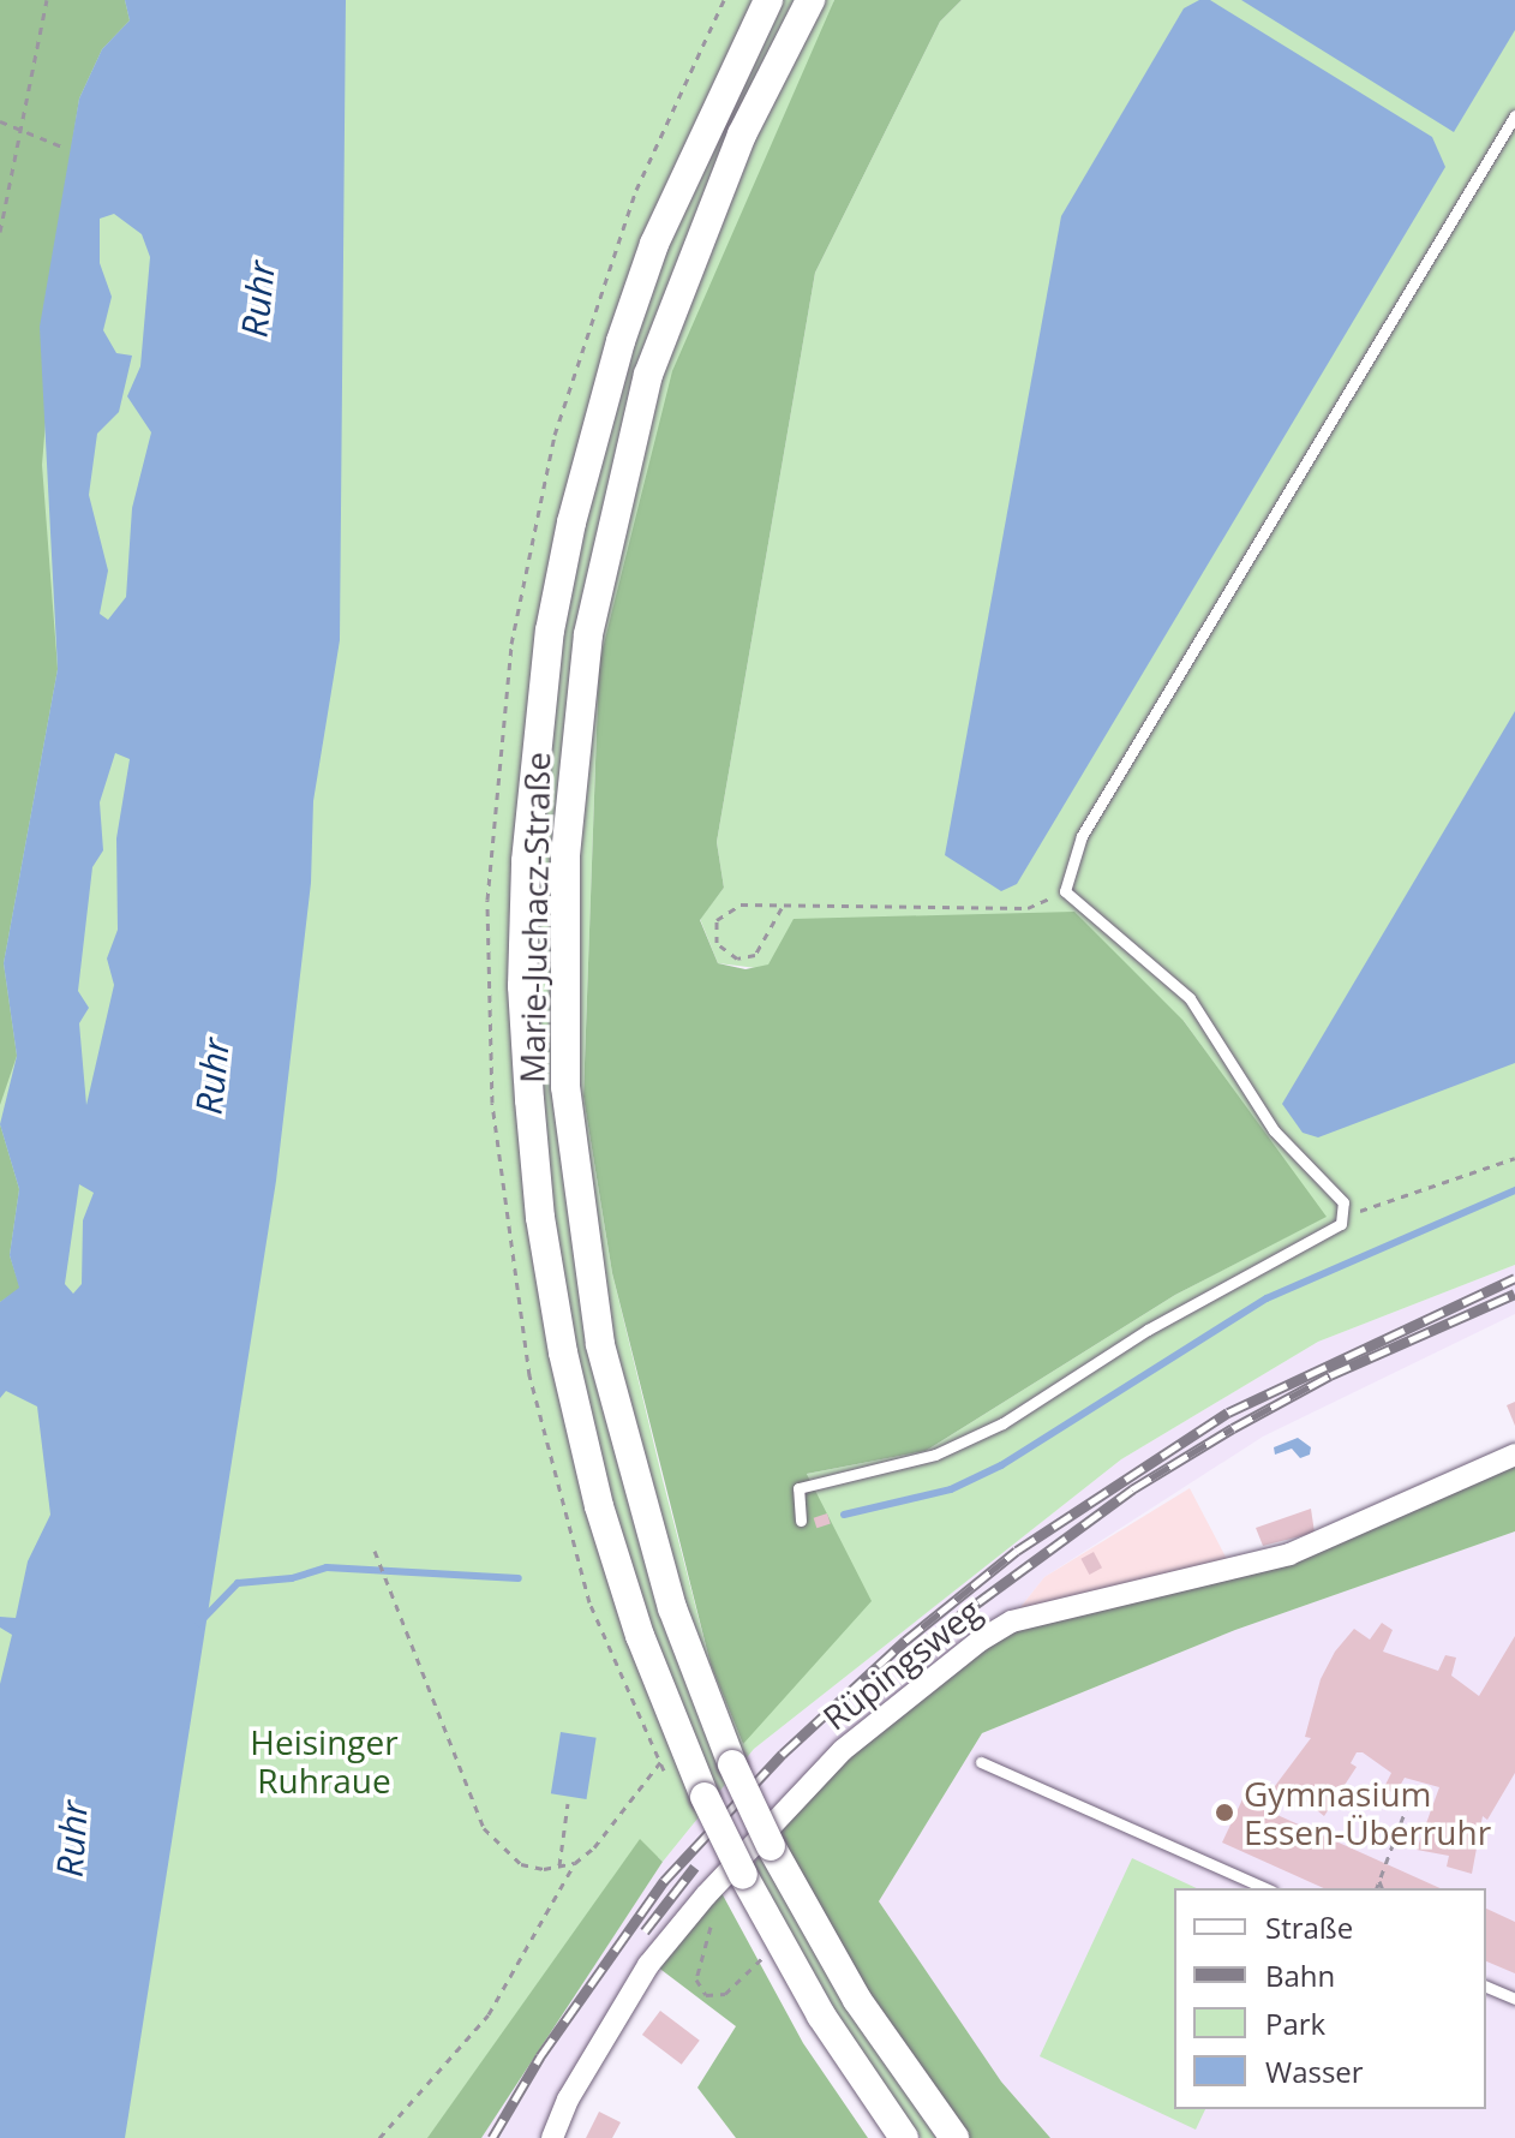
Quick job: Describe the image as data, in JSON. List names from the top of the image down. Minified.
{"streets":{"main road":["Marie-Juchacz-Straße"],"street":["Rüpingsweg"]},"water":["Ruhr"],"parks":["Heisinger Ruhraue"],"places":["Gymnasium Essen-Überruhr"],"legend":["Straße","Bahn","Park","Wasser"]}
